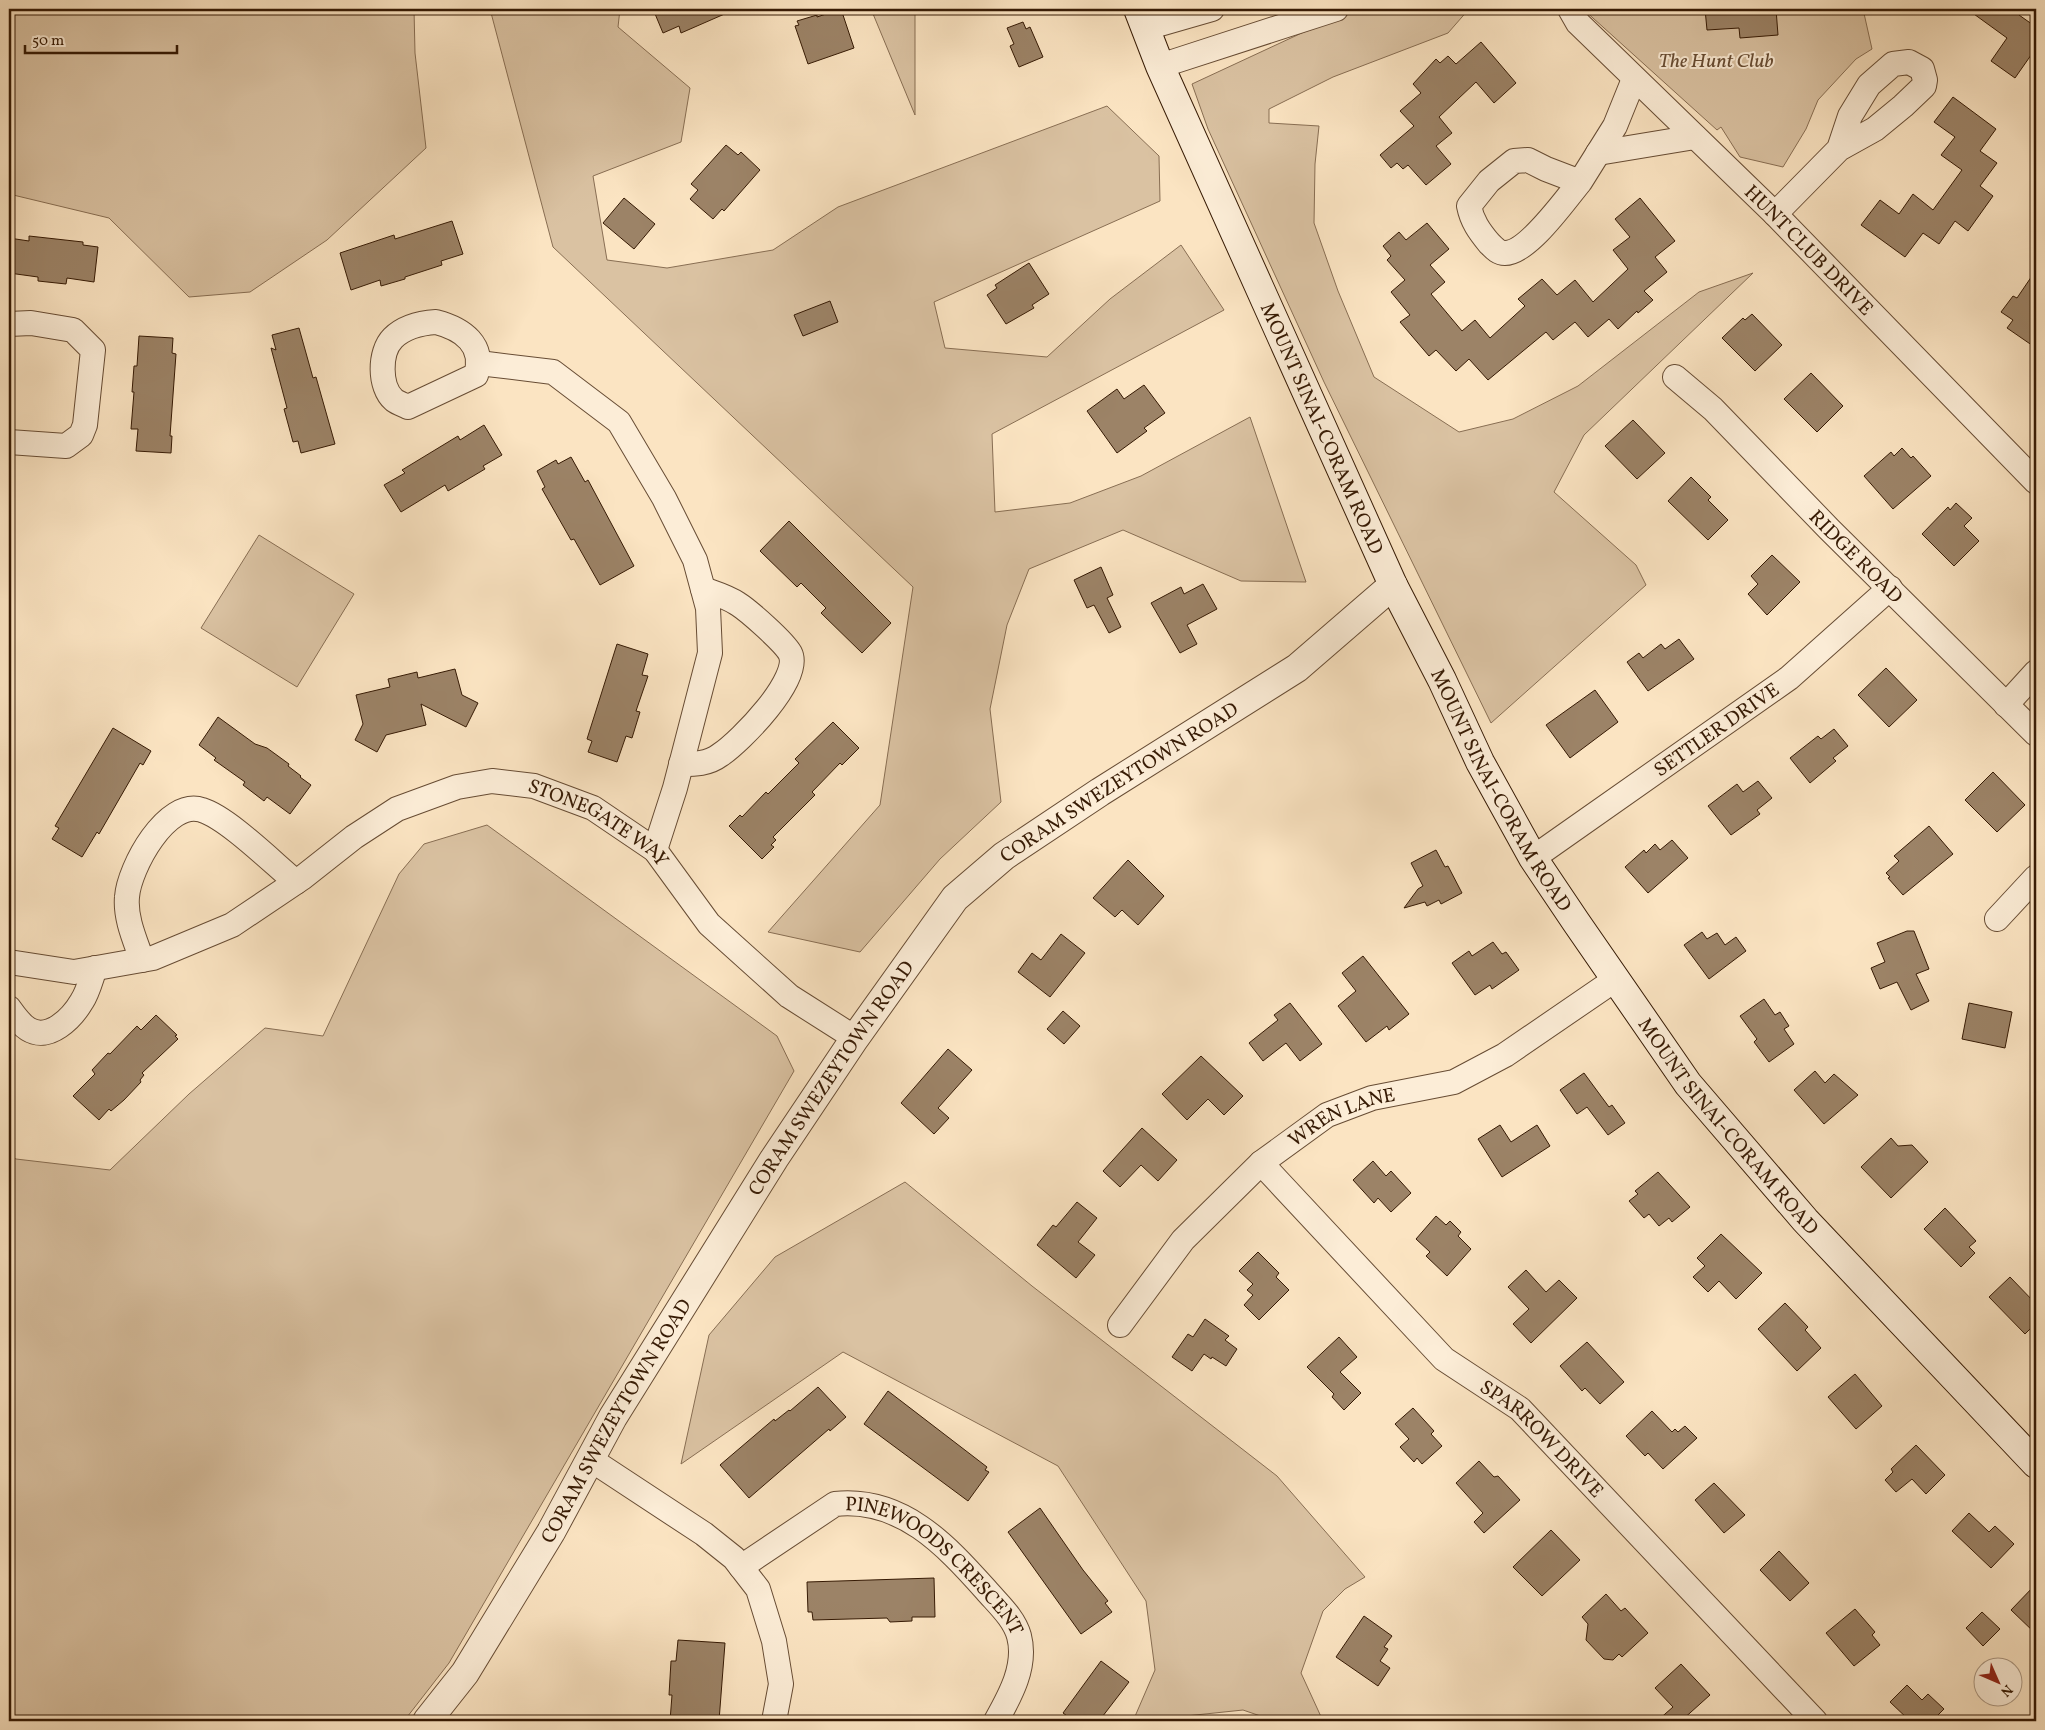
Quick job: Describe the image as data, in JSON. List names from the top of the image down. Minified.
{"streets":{"main road":["MOUNT SINAI-CORAM ROAD","CORAM SWEZEYTOWN ROAD"],"street":["HUNT CLUB DRIVE","RIDGE ROAD","SETTLER DRIVE","STONEGATE WAY","WREN LANE","SPARROW DRIVE","PINEWOODS CRESCENT"]},"crossings":[["MOUNT SINAI-CORAM ROAD","SETTLER DRIVE"],["MOUNT SINAI-CORAM ROAD","CORAM SWEZEYTOWN ROAD"],["MOUNT SINAI-CORAM ROAD","WREN LANE"],["RIDGE ROAD","SETTLER DRIVE"],["CORAM SWEZEYTOWN ROAD","STONEGATE WAY"],["WREN LANE","SPARROW DRIVE"]],"parks":["The Hunt Club"],"scale_bar":"50 m","north":"bottom right"}
